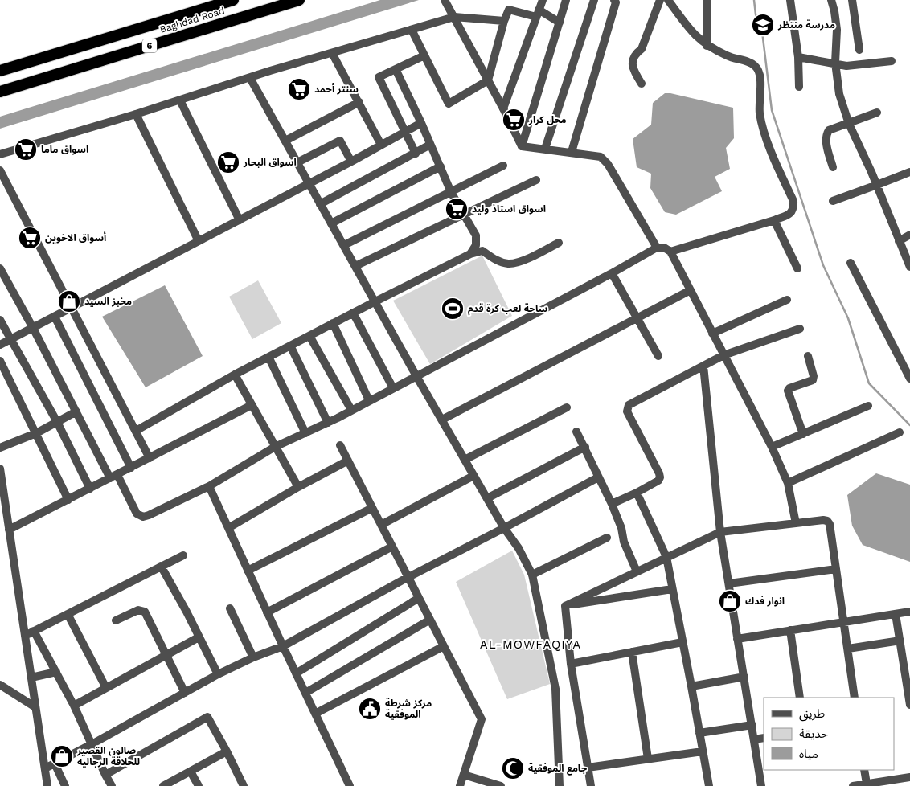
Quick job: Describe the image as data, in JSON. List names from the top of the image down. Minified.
{"streets":{"highway":["Baghdad Road","6"]},"districts":["AL-MOWFAQIYA"],"places":{"school or university":["مدرسة منتظر"],"supermarket":["سنتر أحمد","محل كرار","اسواق ماما","اسواق البحار","اسواق استاذ وليد","أسواق الاخوين"],"shop":["مخبز السيد","انوار فدك","صالون القصير للحلاقة الرجاليه"],"sports":["ساحة لعب كرة قدم"],"public building":["مركز شرطة الموفقية"],"mosque":["جامع الموفقية"]},"legend":["طريق","حديقة","مياه"]}
